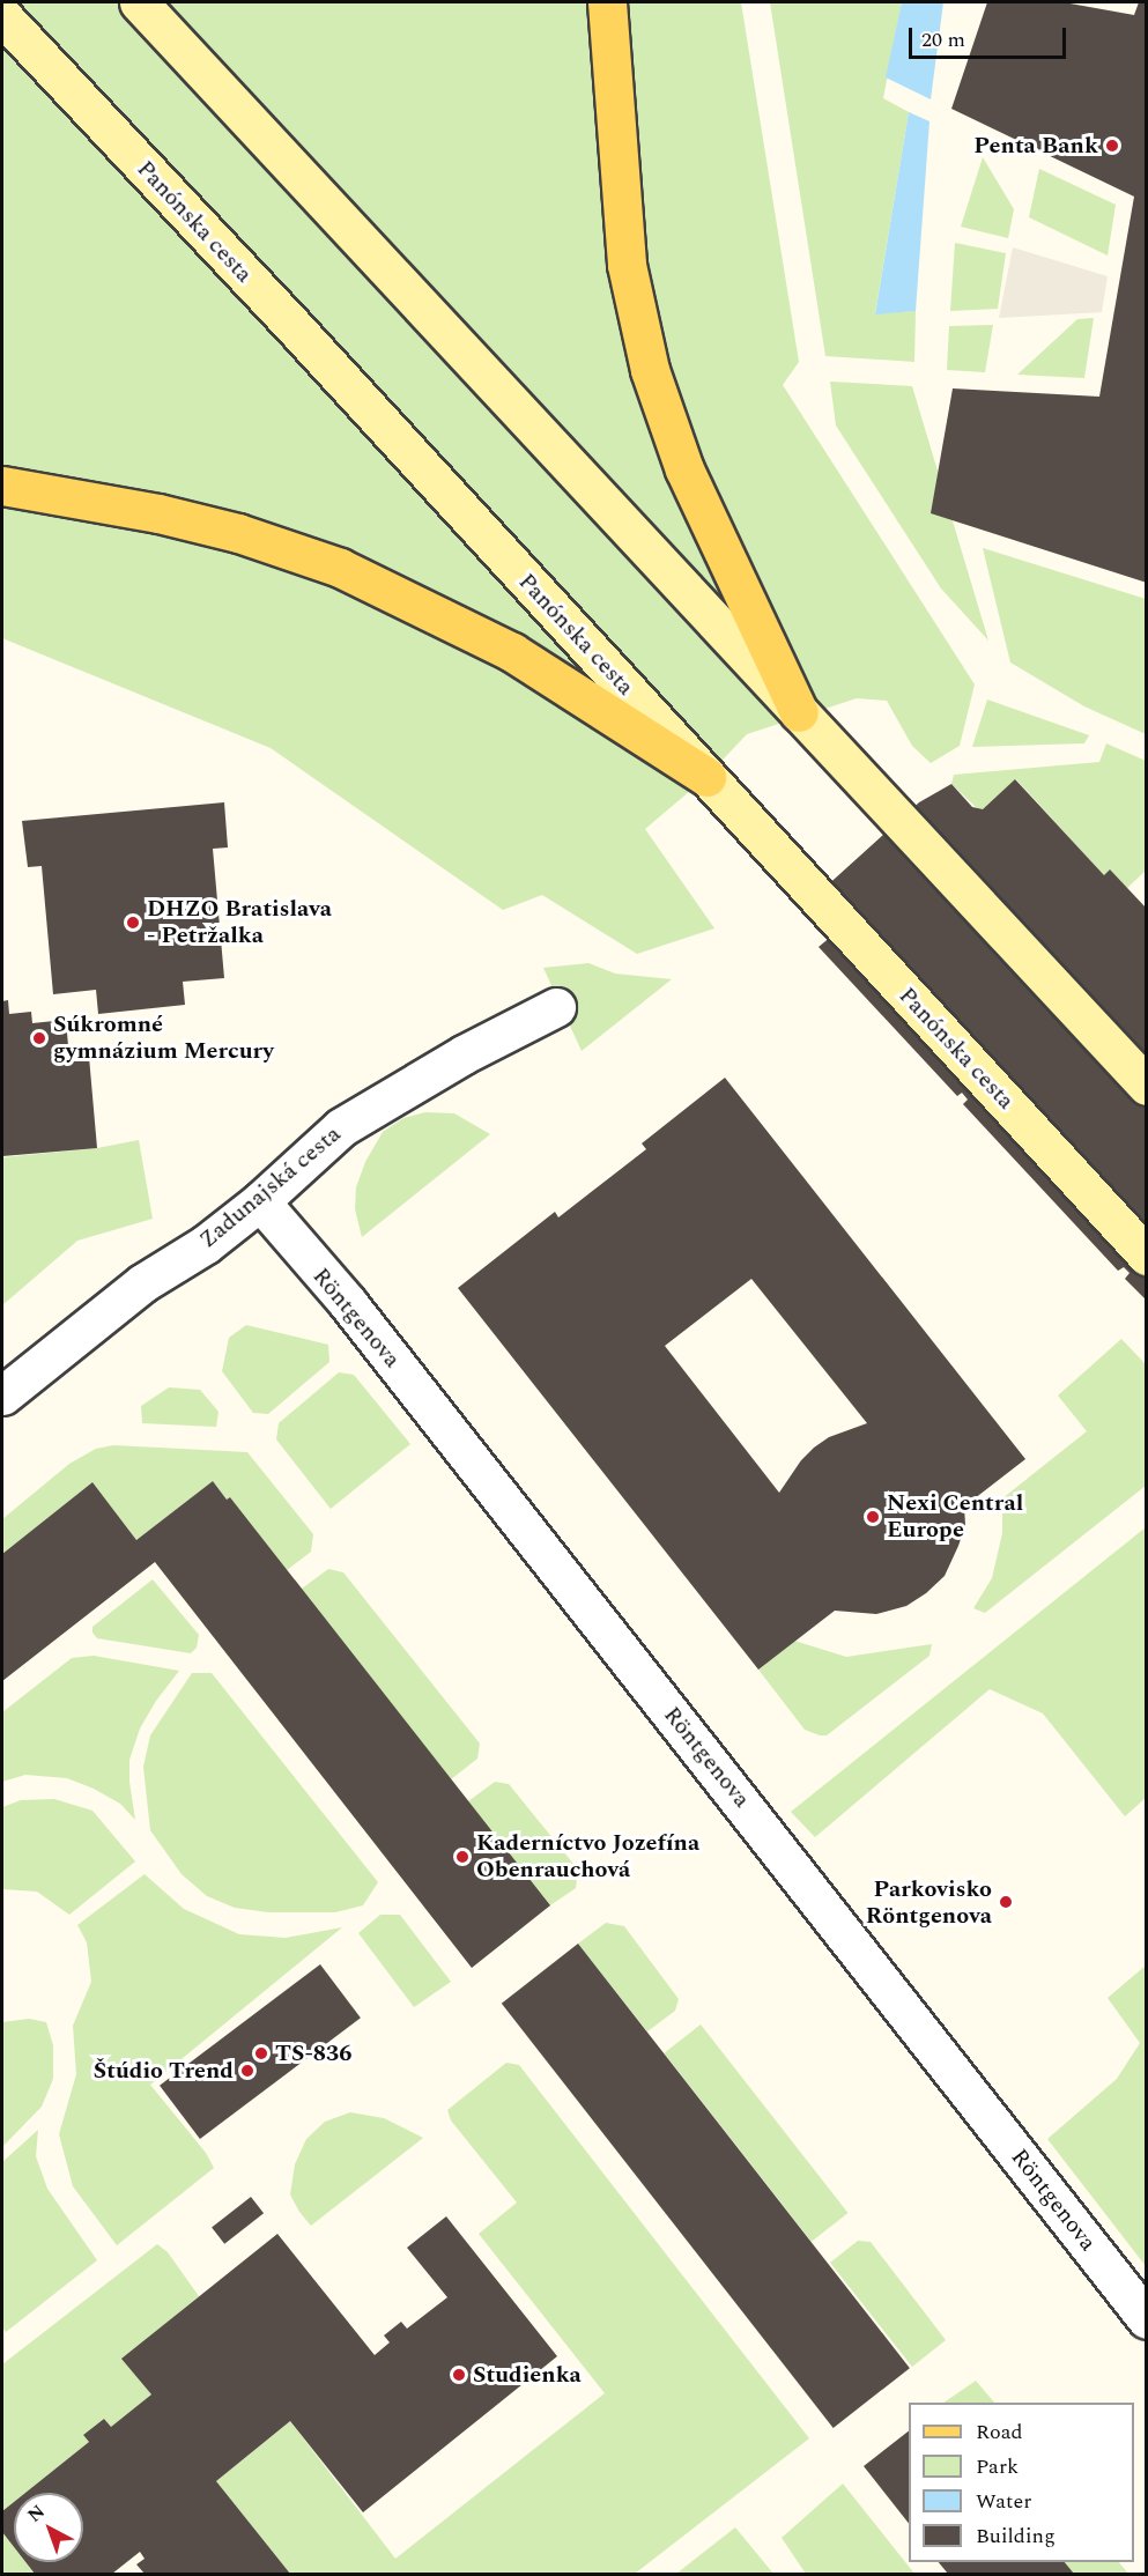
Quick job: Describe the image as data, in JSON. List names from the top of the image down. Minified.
{"streets":{"main road":["Panónska cesta"],"street":["Zadunajská cesta","Röntgenova"]},"crossings":[["Zadunajská cesta","Röntgenova"]],"places":["Penta Bank","DHZO Bratislava - Petržalka","Súkromné gymnázium Mercury","Nexi Central Europe","Kaderníctvo Jozefína Obenrauchová","Parkovisko Röntgenova","TS-836","Štúdio Trend","Studienka"],"legend":["Road","Park","Water","Building"],"scale_bar":"20 m","north":"top left"}
